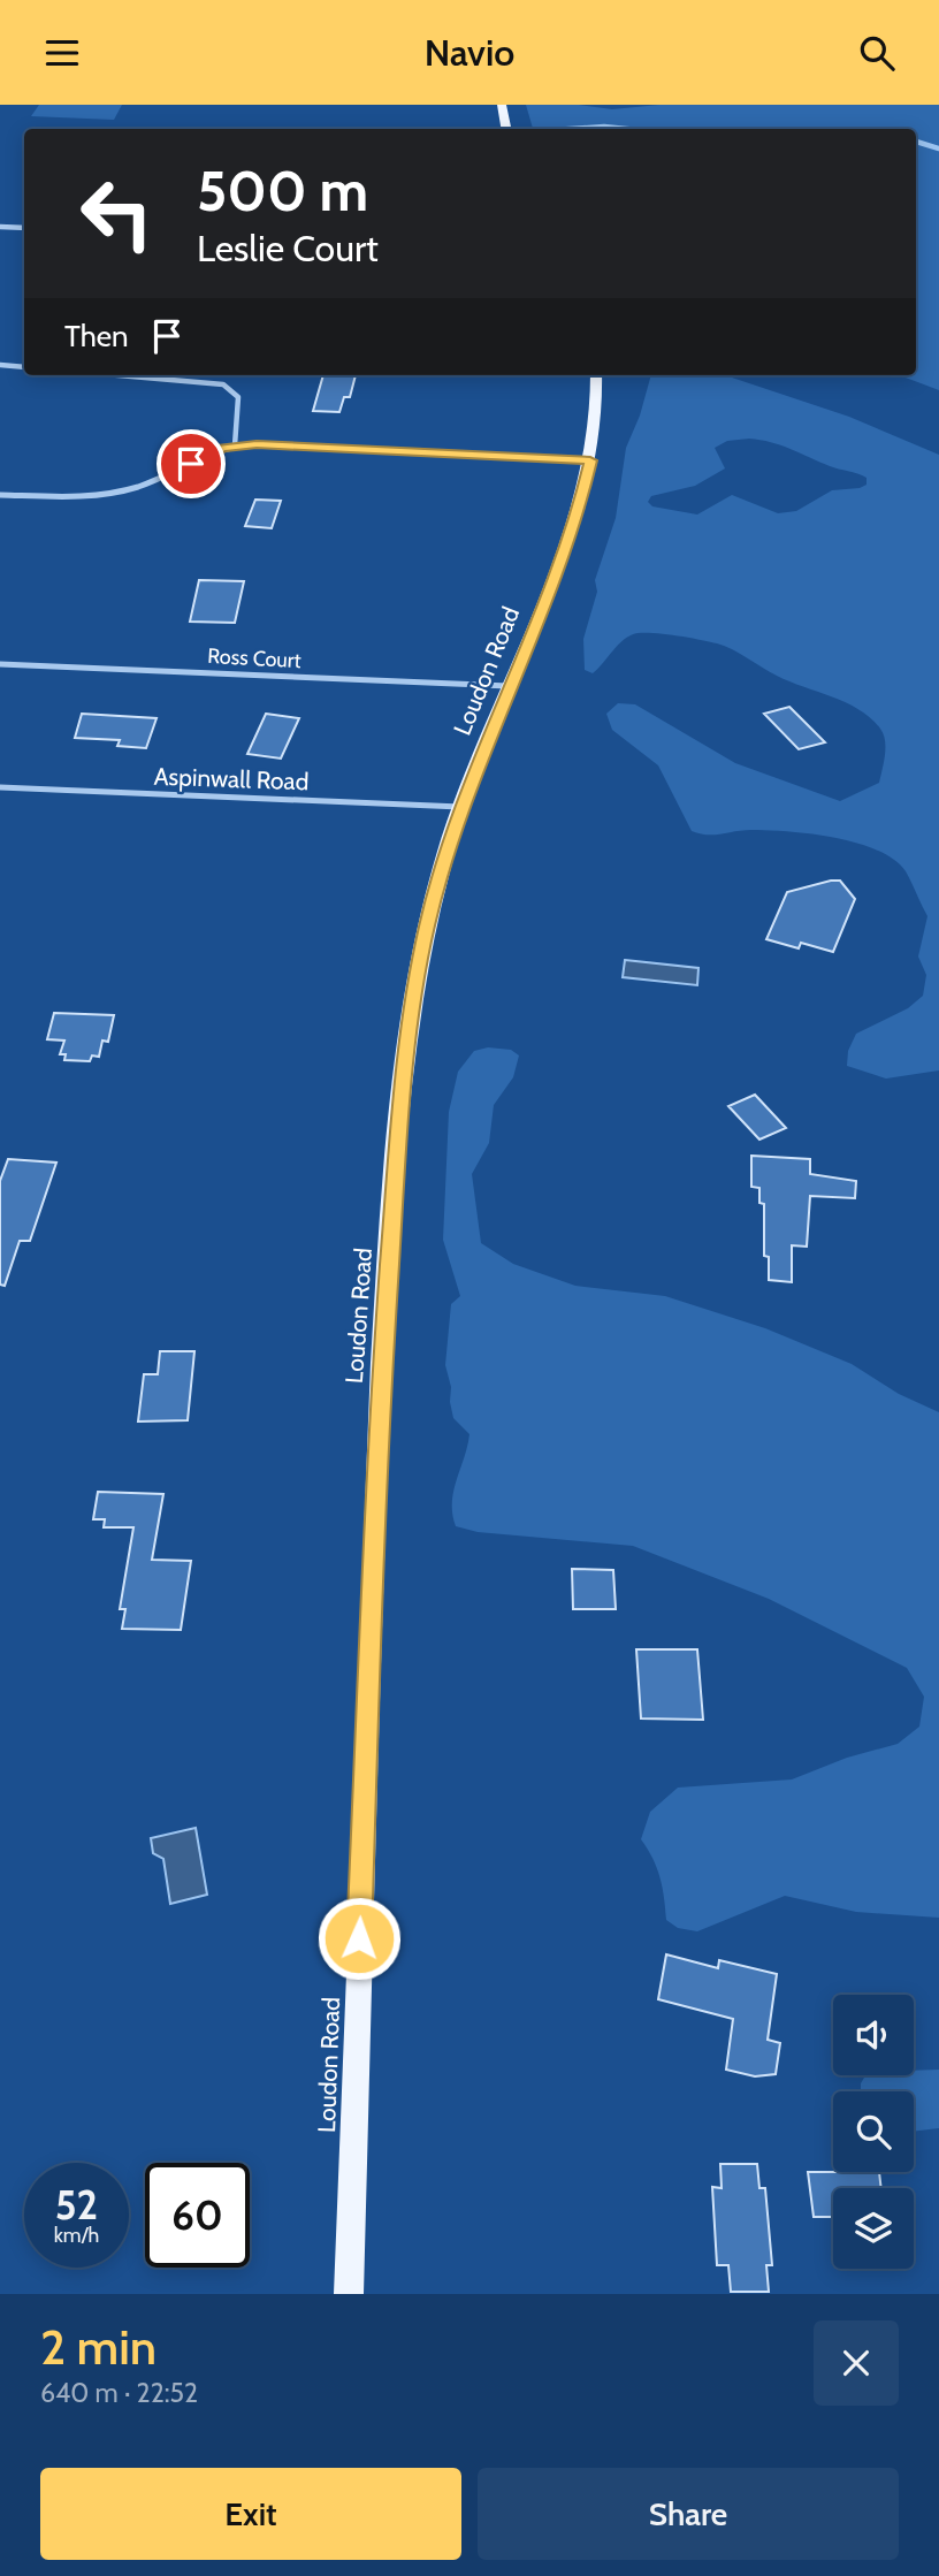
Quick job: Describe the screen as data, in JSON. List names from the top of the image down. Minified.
{"streets":{"main road":["Loudon Road"],"street":["Ross Court","Aspinwall Road"]},"crossings":[["Ross Court","Loudon Road"],["Loudon Road","Aspinwall Road"]],"page":{"header":"Navio","turn":["500 m","Leslie Court"],"then":"Then","speed":"52 km/h","limit":"60","heading":["2 min","640 m · 22:52"],"buttons":["Exit","Share"]}}
